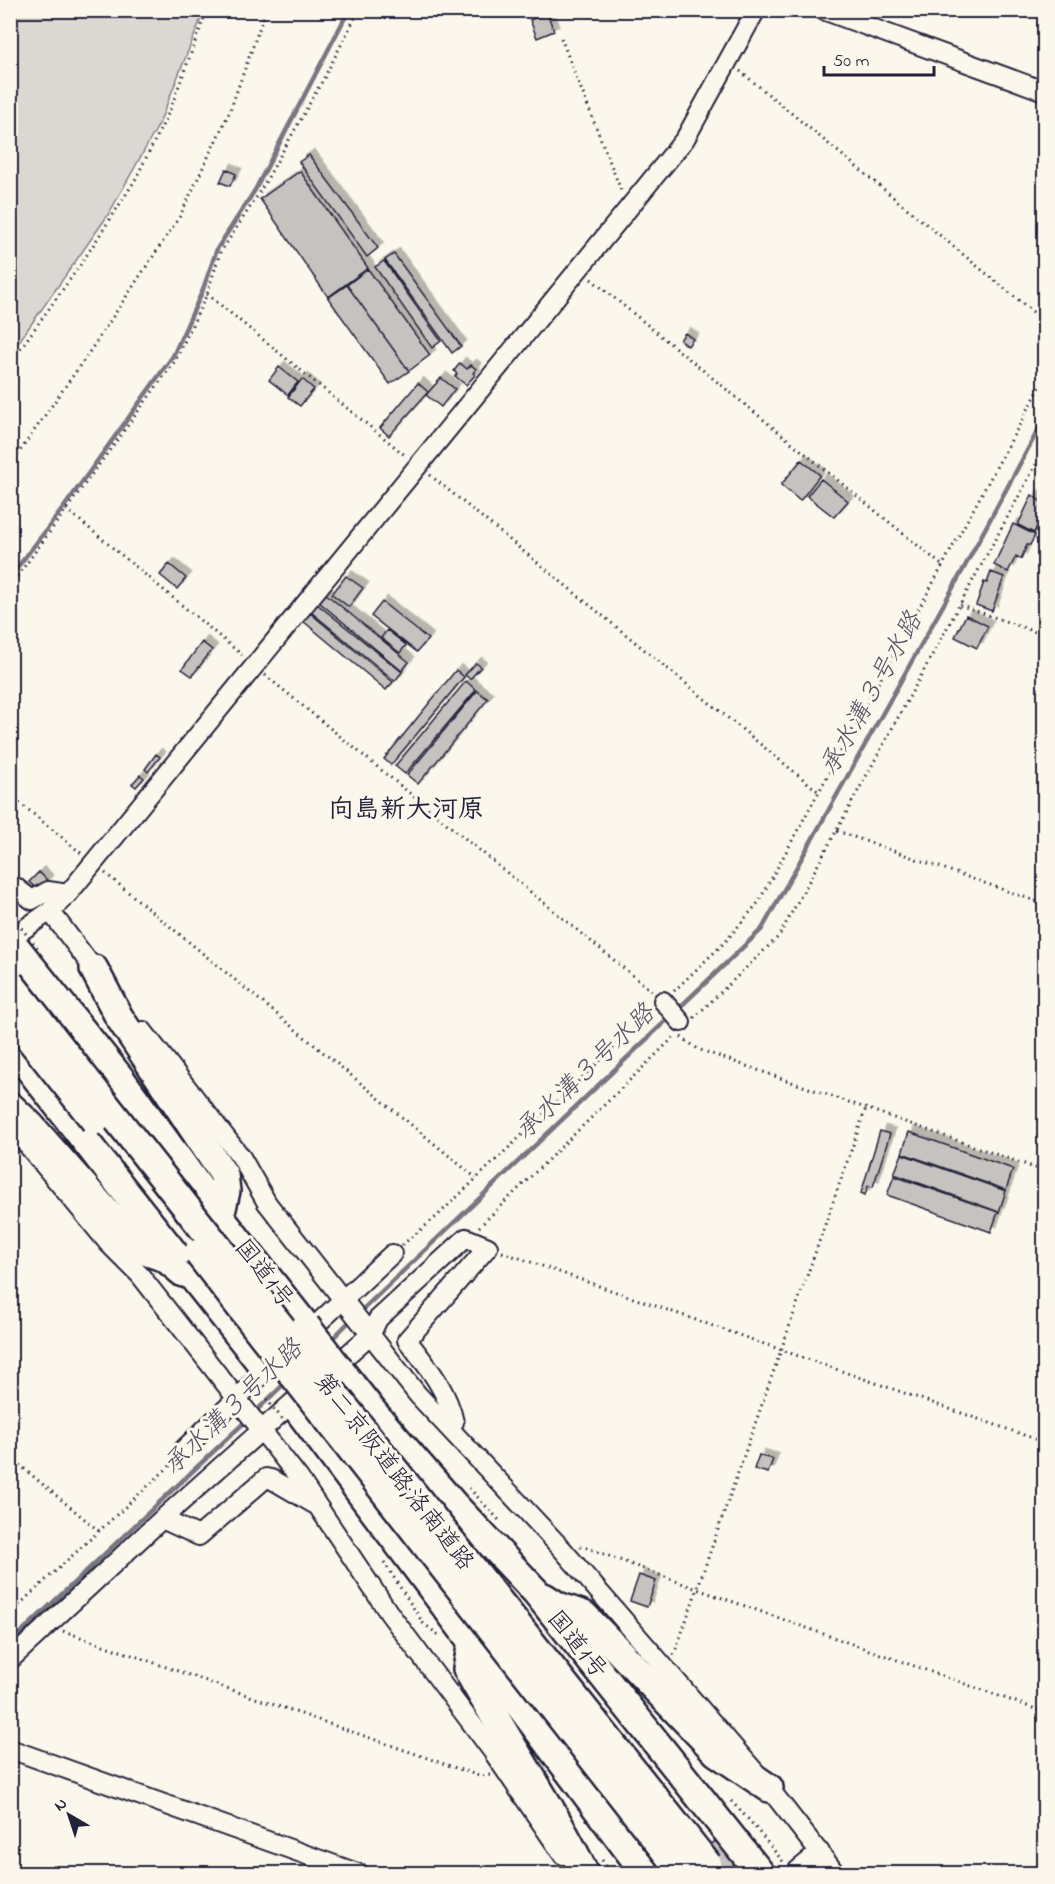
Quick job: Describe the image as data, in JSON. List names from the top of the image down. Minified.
{"streets":{"highway":["国道1号","第二京阪道路;洛南道路"]},"districts":["向島新大河原"],"water":["承水溝３号水路"],"scale_bar":"50 m","north":"top left"}
